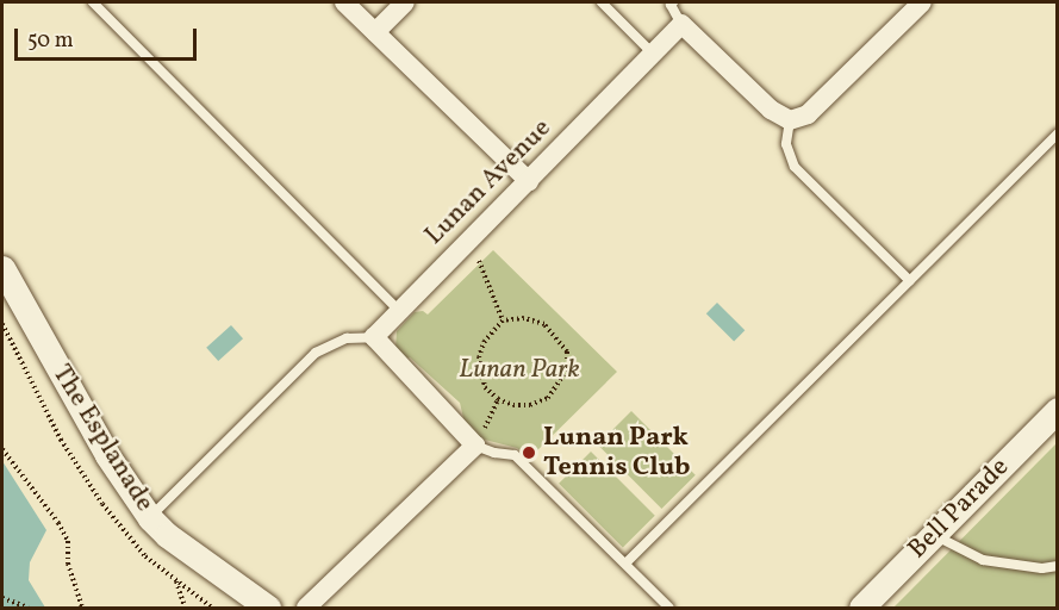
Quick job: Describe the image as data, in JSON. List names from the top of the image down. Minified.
{"streets":{"street":["Lunan Avenue","The Esplanade","Bell Parade"]},"parks":["Lunan Park"],"places":["Lunan Park Tennis Club"],"scale_bar":"50 m"}
